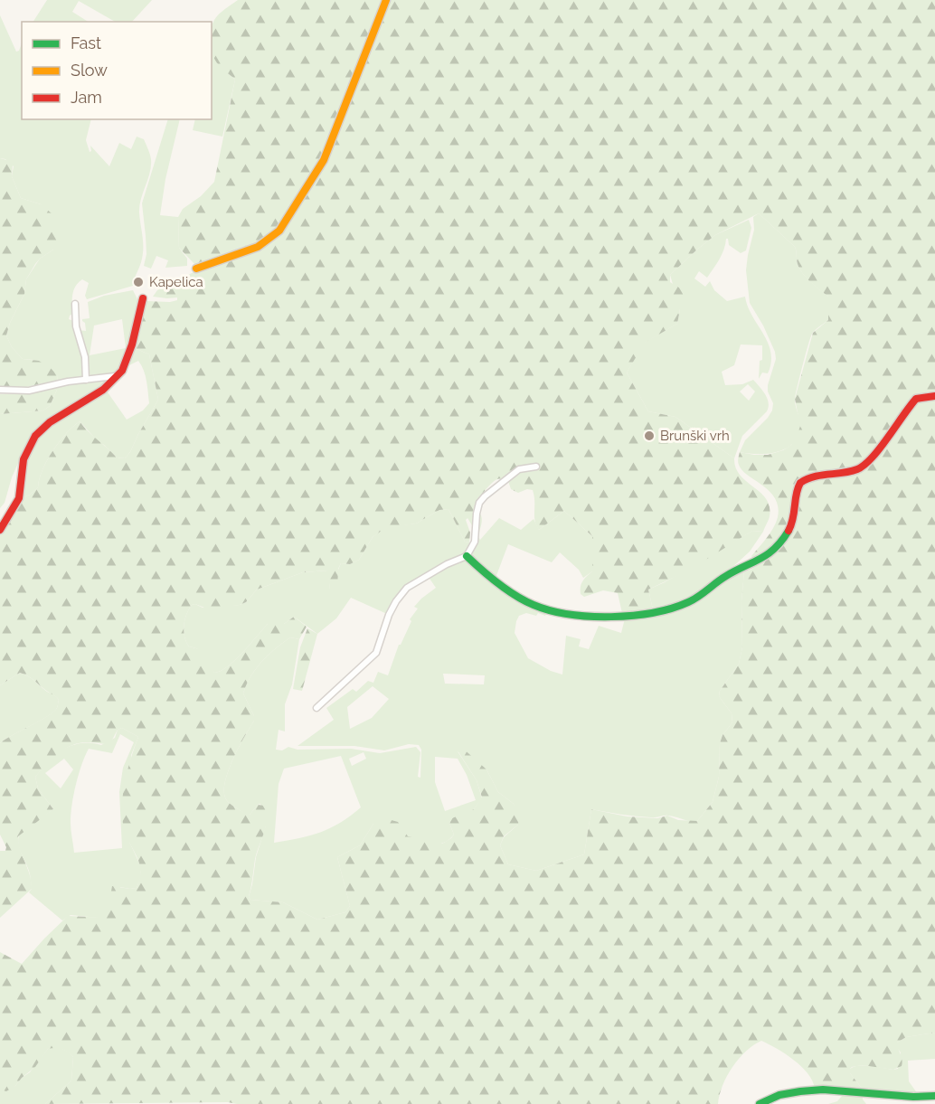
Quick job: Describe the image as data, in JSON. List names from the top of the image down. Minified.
{"places":["Kapelica","Brunški vrh"],"legend":["Fast","Slow","Jam"]}
